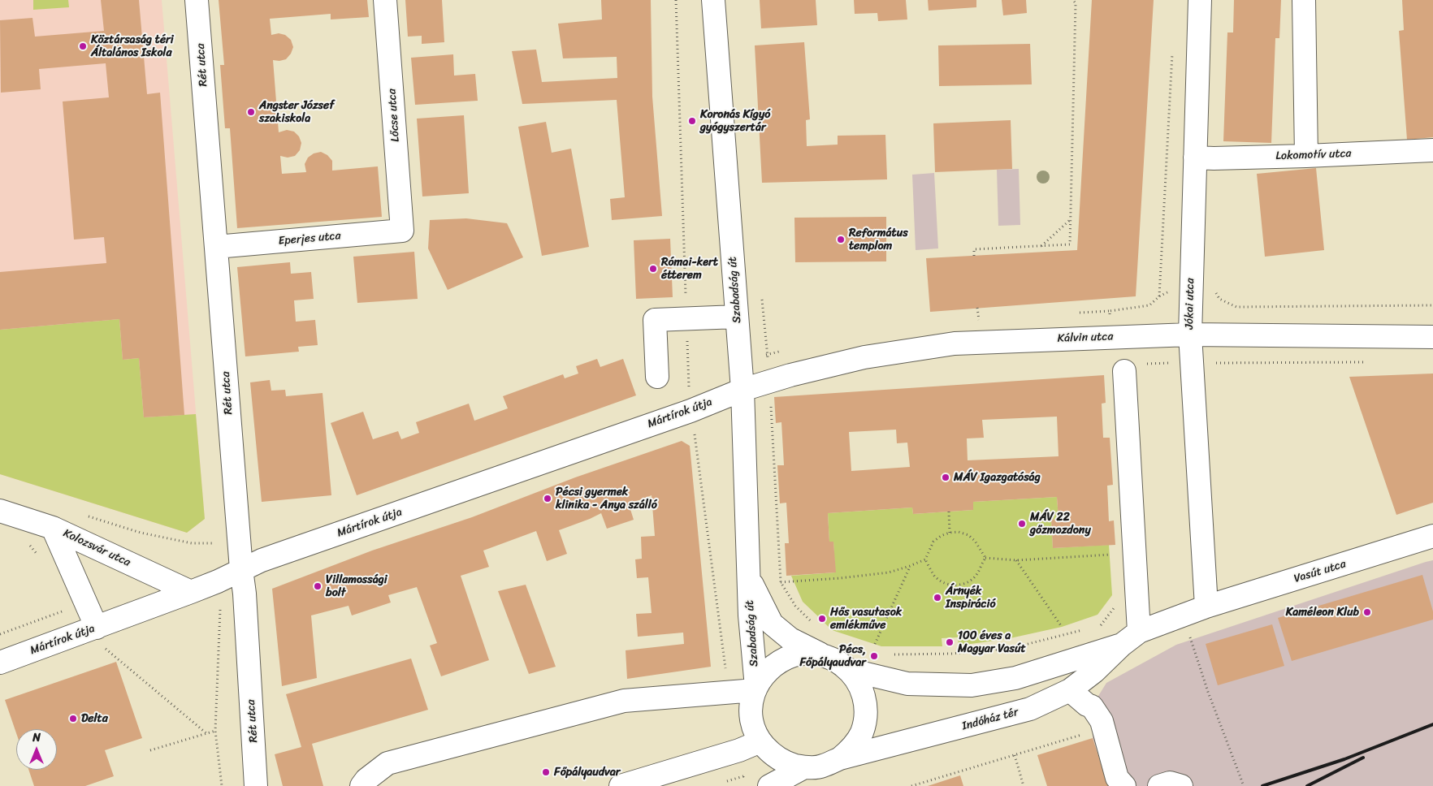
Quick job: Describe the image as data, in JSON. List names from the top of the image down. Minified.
{"streets":{"street":["Rét utca","Lőcse utca","Lokomotív utca","Eperjes utca","Szabadság út","Jókai utca","Kálvin utca","Mártírok útja","Kolozsvár utca","Vasút utca","Indóház tér"]},"crossings":[["Rét utca","Eperjes utca"],["Rét utca","Mártírok útja"],["Lőcse utca","Eperjes utca"],["Lokomotív utca","Jókai utca"],["Szabadság út","Kálvin utca"],["Szabadság út","Mártírok útja"],["Szabadság út","Indóház tér"],["Jókai utca","Kálvin utca"],["Jókai utca","Vasút utca"],["Jókai utca","Indóház tér"],["Kálvin utca","Mártírok útja"],["Mártírok útja","Kolozsvár utca"],["Vasút utca","Indóház tér"]],"places":["Köztársaság téri Általános Iskola","Angster József szakiskola","Koronás Kígyó gyógyszertár","Református templom","Római-kert étterem","MÁV Igazgatóság","Pécsi gyermek klinika - Anya szálló","MÁV 22 gőzmozdony","Villamossági bolt","Árnyék Inspiráció","Kaméleon Klub","Hős vasutasok emlékműve","100 éves a Magyar Vasút","Pécs, Főpályaudvar","Delta","Főpályaudvar"],"north":"top"}
